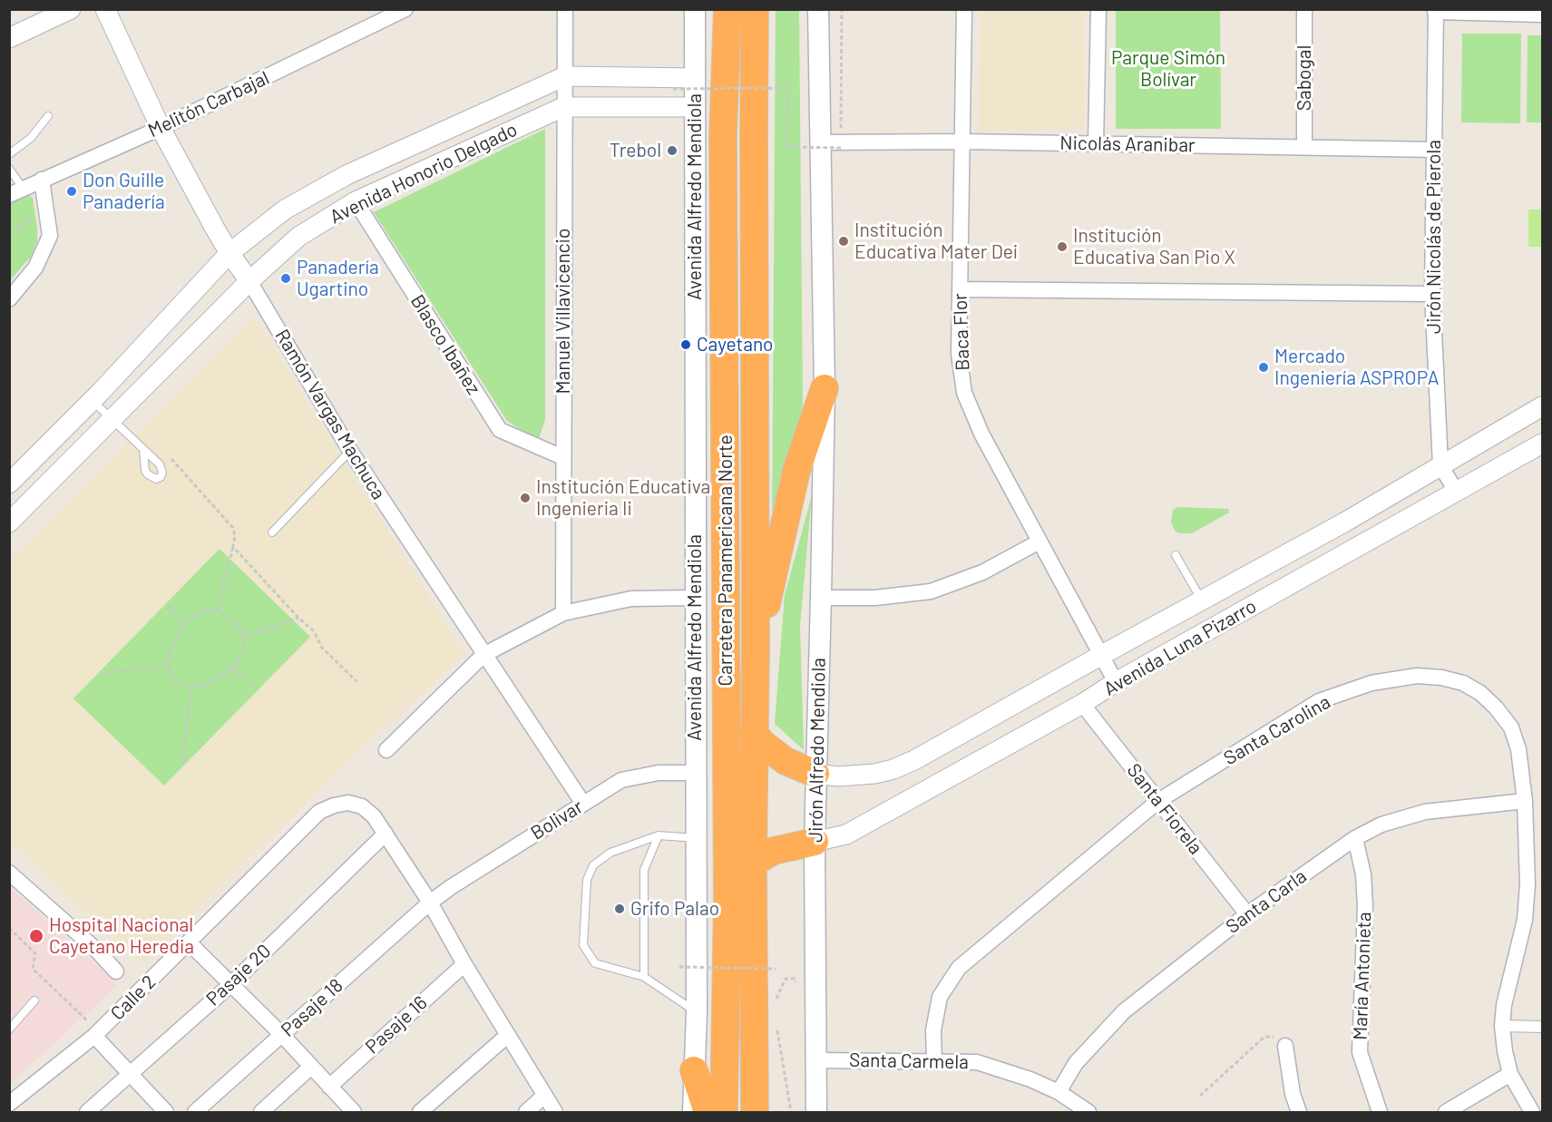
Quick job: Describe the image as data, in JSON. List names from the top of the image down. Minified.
{"streets":{"highway":["Carretera Panamericana Norte"],"main road":["Avenida Alfredo Mendiola","Jirón Alfredo Mendiola"],"street":["Sabogal","Melitón Carbajal","Nicolás Aranibar","Avenida Honorio Delgado","Jirón Nicolás de Pierola","Manuel Villavicencio","Baca Flor","Blasco Ibañez","Ramón Vargas Machuca","Avenida Luna Pizarro","Santa Carolina","Santa Fiorela","Bolivar","Santa Carla","Pasaje 20","María Antonieta","Calle 2","Pasaje 18","Pasaje 16","Santa Carmela"]},"crossings":[["Sabogal","Nicolás Aranibar"],["Melitón Carbajal","Ramón Vargas Machuca"],["Nicolás Aranibar","Jirón Nicolás de Pierola"],["Nicolás Aranibar","Baca Flor"],["Avenida Honorio Delgado","Avenida Alfredo Mendiola"],["Avenida Honorio Delgado","Manuel Villavicencio"],["Avenida Honorio Delgado","Blasco Ibañez"],["Avenida Honorio Delgado","Ramón Vargas Machuca"],["Avenida Alfredo Mendiola","Bolivar"],["Jirón Nicolás de Pierola","Avenida Luna Pizarro"],["Manuel Villavicencio","Blasco Ibañez"],["Baca Flor","Avenida Luna Pizarro"],["Ramón Vargas Machuca","Bolivar"],["Avenida Luna Pizarro","Jirón Alfredo Mendiola"],["Avenida Luna Pizarro","Santa Fiorela"],["Santa Carolina","Santa Fiorela"],["Santa Carolina","Santa Carla"],["Santa Carolina","Santa Carmela"],["Jirón Alfredo Mendiola","Santa Carmela"],["Santa Fiorela","Santa Carla"],["Bolivar","Pasaje 18"],["Santa Carla","María Antonieta"],["Santa Carla","Santa Carmela"],["Pasaje 20","Calle 2"]],"parks":["Parque Simón Bolívar"],"places":["Trebol","Don Guille Panadería","Institución Educativa Mater Dei","Institución Educativa San Pio X","Panadería Ugartino","Cayetano","Mercado Ingeniería ASPROPA","Institución Educativa Ingenieria Ii","Grifo Palao","Hospital Nacional Cayetano Heredia"]}
